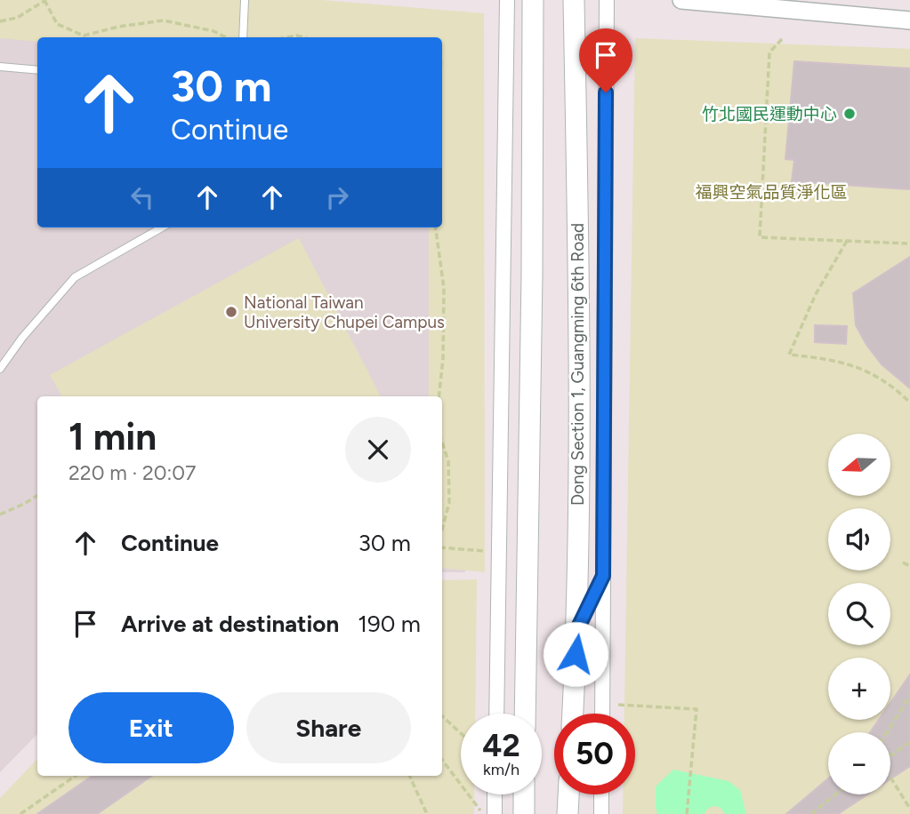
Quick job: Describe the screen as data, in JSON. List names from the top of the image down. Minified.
{"streets":{"main road":["Dong Section 1, Guangming 6th Road"]},"parks":["福興空氣品質淨化區"],"places":["竹北國民運動中心","National Taiwan University Chupei Campus"],"north":"left","page":{"turn":["30 m","Continue"],"heading":["1 min","220 m · 20:07"],"map_buttons":["+","−"],"list":[{"name":"Continue","value":"30 m"},{"name":"Arrive at destination","value":"190 m"}],"buttons":["Exit","Share"],"speed":"42 km/h","limit":"50"}}
